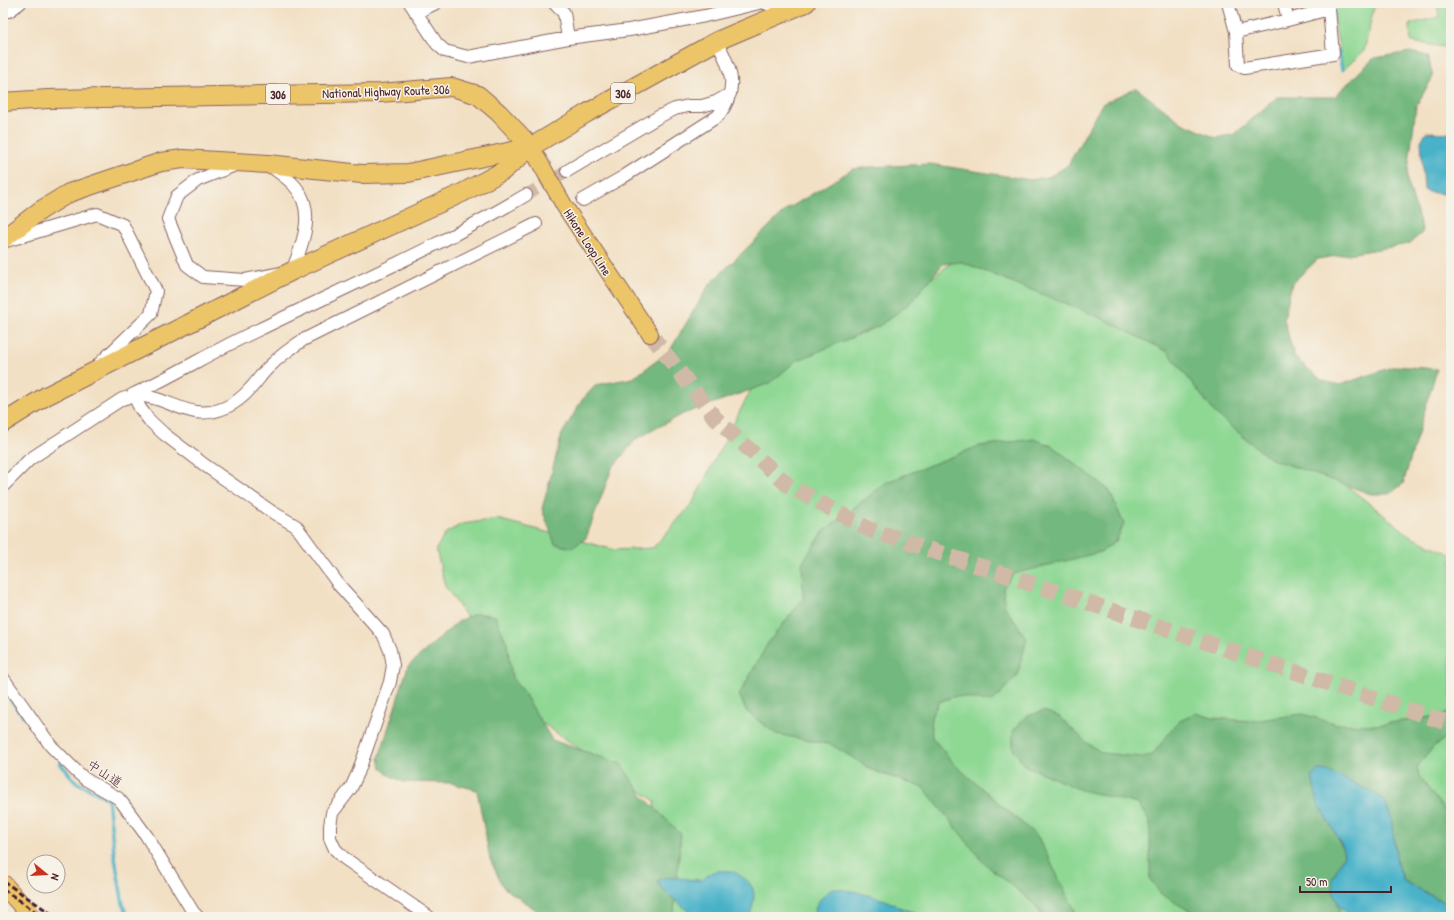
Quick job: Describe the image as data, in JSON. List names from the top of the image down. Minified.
{"streets":{"highway":["National Highway Route 306","306"],"main road":["Hikone Loop Line"],"street":["中山道"]},"crossings":[["National Highway Route 306","306"],["National Highway Route 306","Hikone Loop Line"],["306","Hikone Loop Line"]],"scale_bar":"50 m","north":"right"}
